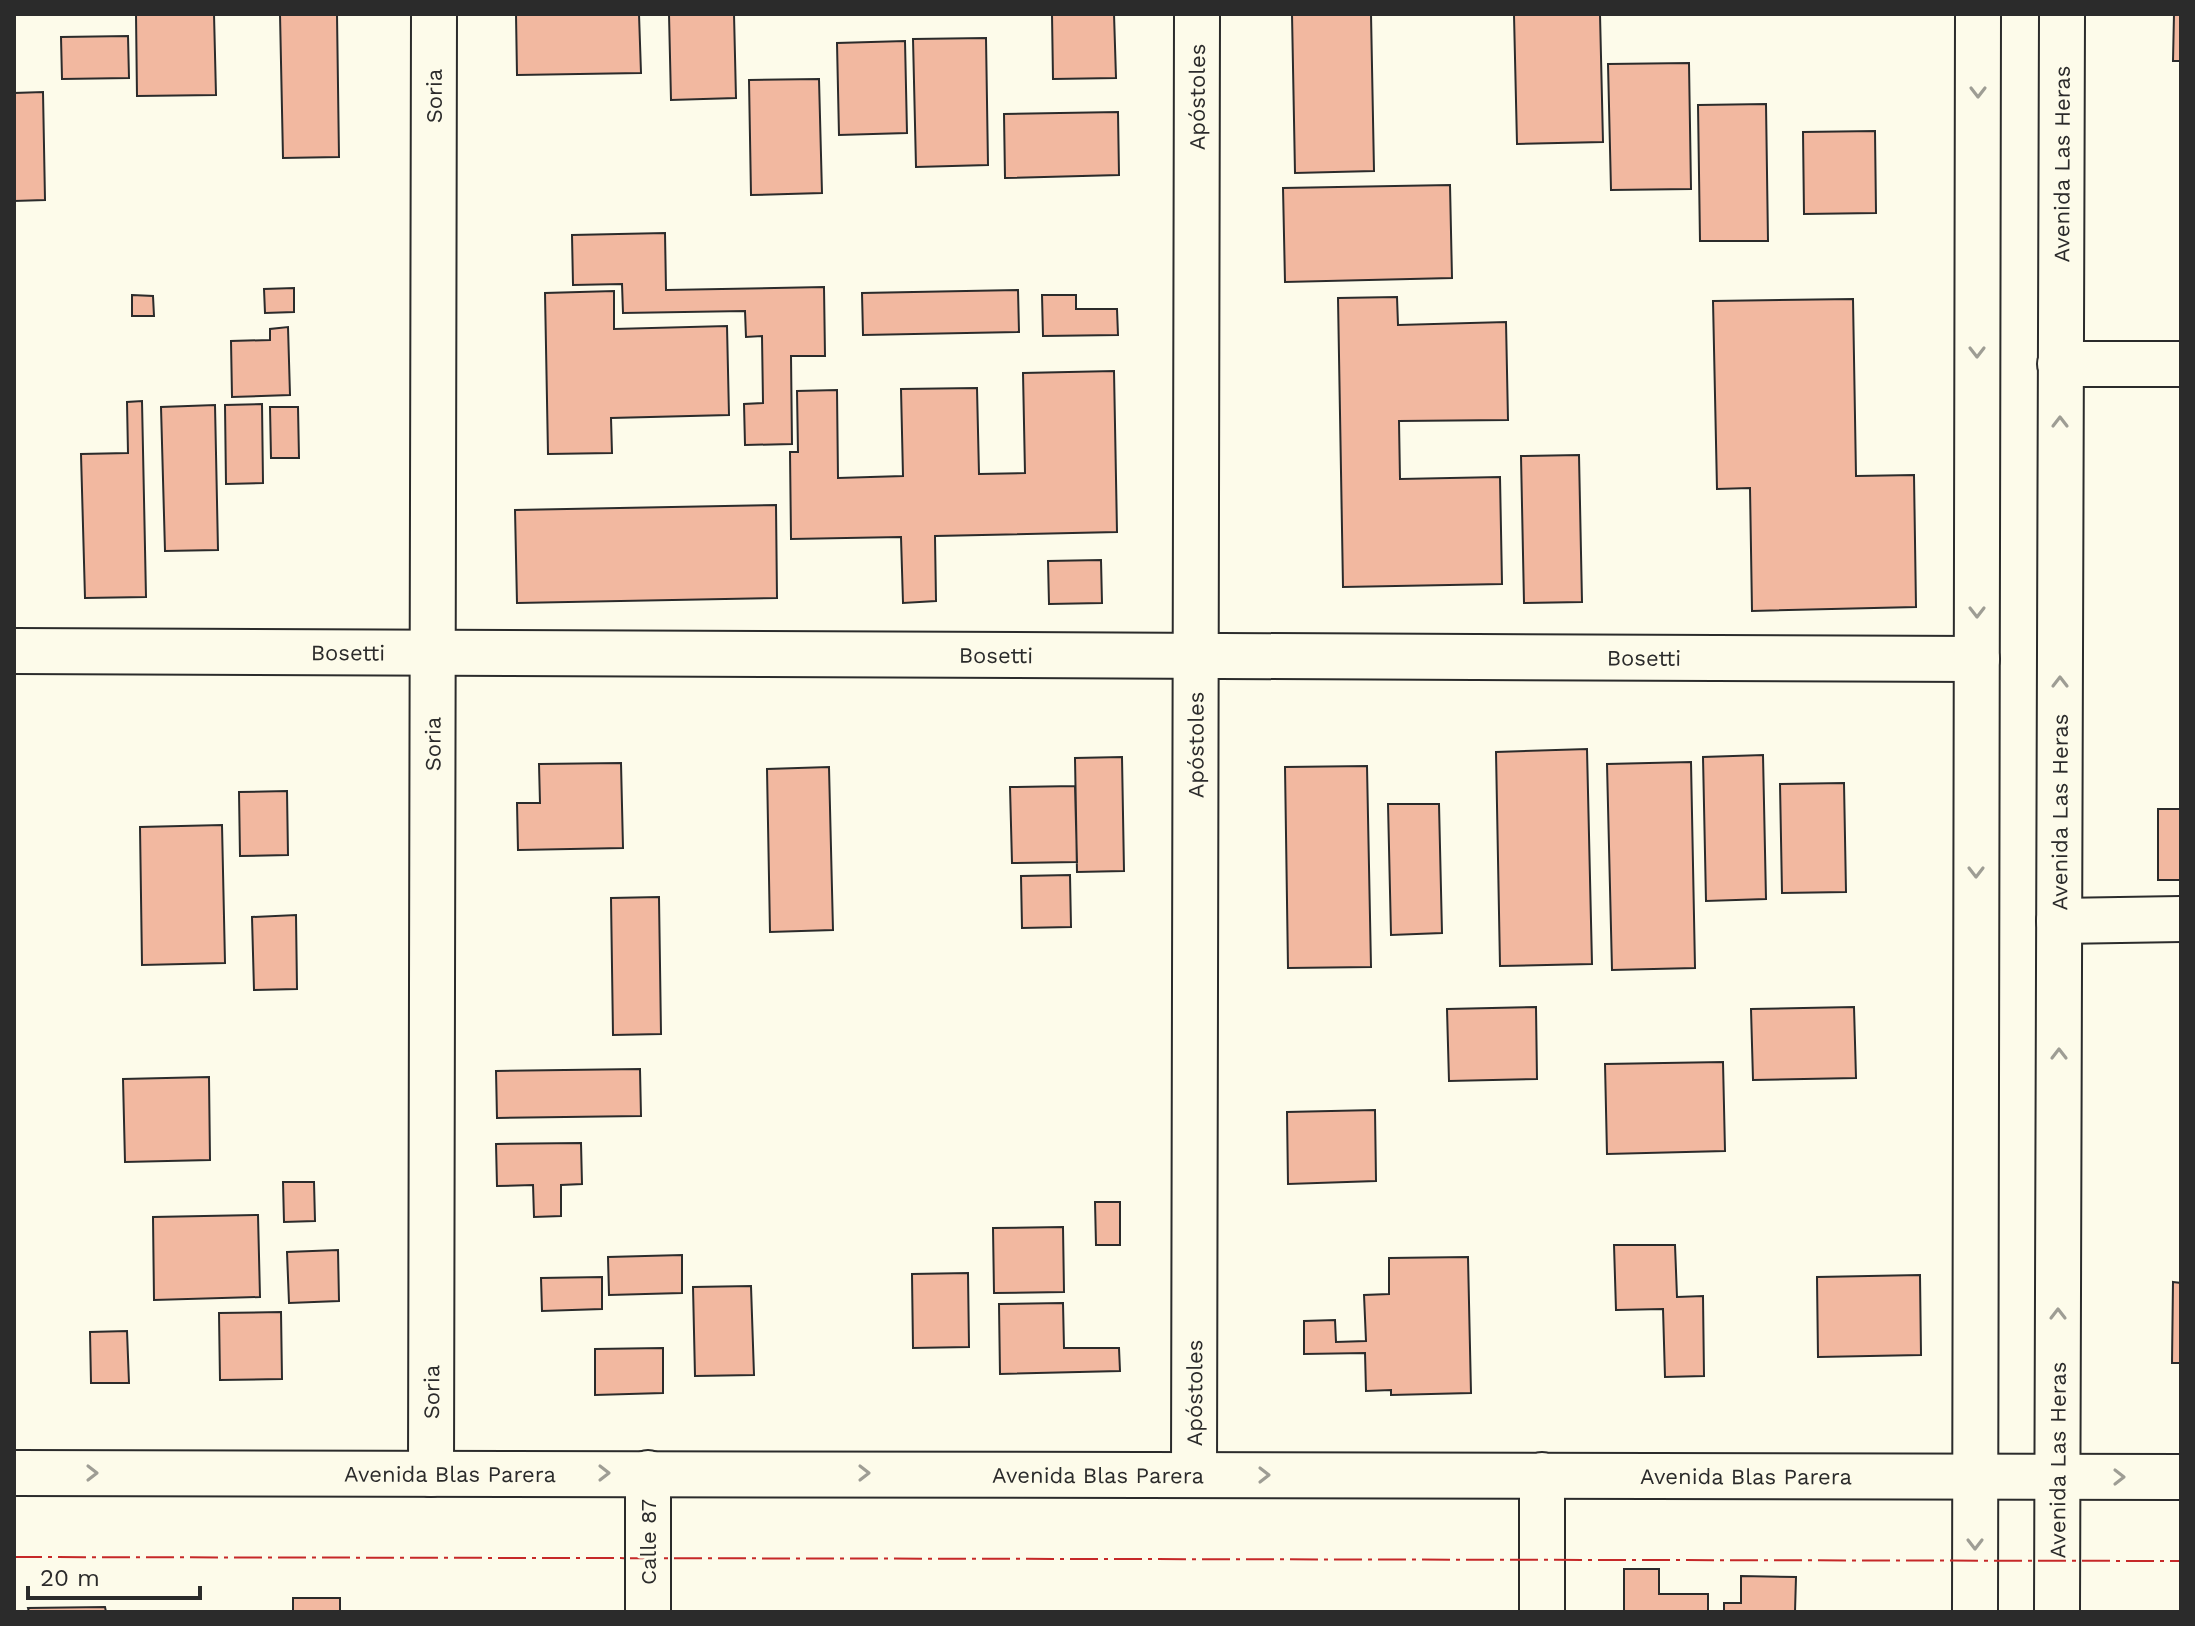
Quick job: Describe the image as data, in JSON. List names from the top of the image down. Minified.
{"streets":{"street":["Soria","Apóstoles","Avenida Las Heras","Bosetti","Avenida Blas Parera","Calle 87"]},"crossings":[["Soria","Bosetti"],["Soria","Avenida Blas Parera"],["Apóstoles","Bosetti"],["Apóstoles","Avenida Blas Parera"],["Avenida Las Heras","Avenida Blas Parera"],["Avenida Blas Parera","Calle 87"]],"one_way":["Avenida Blas Parera"],"scale_bar":"20 m"}
